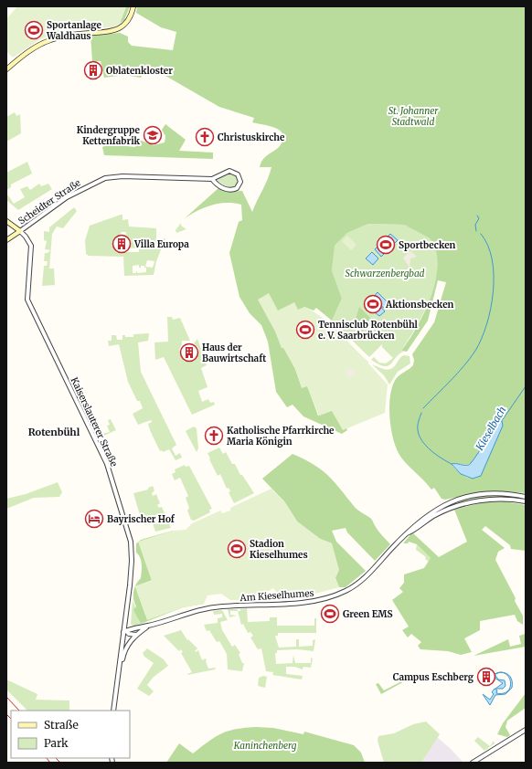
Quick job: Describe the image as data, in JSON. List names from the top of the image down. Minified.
{"streets":{"main road":["Scheidter Straße"],"street":["Kaiserslauterer Straße","Am Kieselhumes"]},"crossings":[["Scheidter Straße","Kaiserslauterer Straße"],["Kaiserslauterer Straße","Am Kieselhumes"]],"districts":["Rotenbühl"],"water":["Kieselbach"],"parks":["St. Johanner Stadtwald","Schwarzenbergbad","Kaninchenberg"],"places":{"sports":["Sportanlage Waldhaus","Sportbecken","Aktionsbecken","Tennisclub Rotenbühl e. V. Saarbrücken","Stadion Kieselhumes","Green EMS"],"building":["Oblatenkloster","Villa Europa","Haus der Bauwirtschaft","Campus Eschberg"],"school or university":["Kindergruppe Kettenfabrik"],"church":["Christuskirche","Katholische Pfarrkirche Maria Königin"],"hotel":["Bayrischer Hof"]},"legend":["Straße","Park"]}
